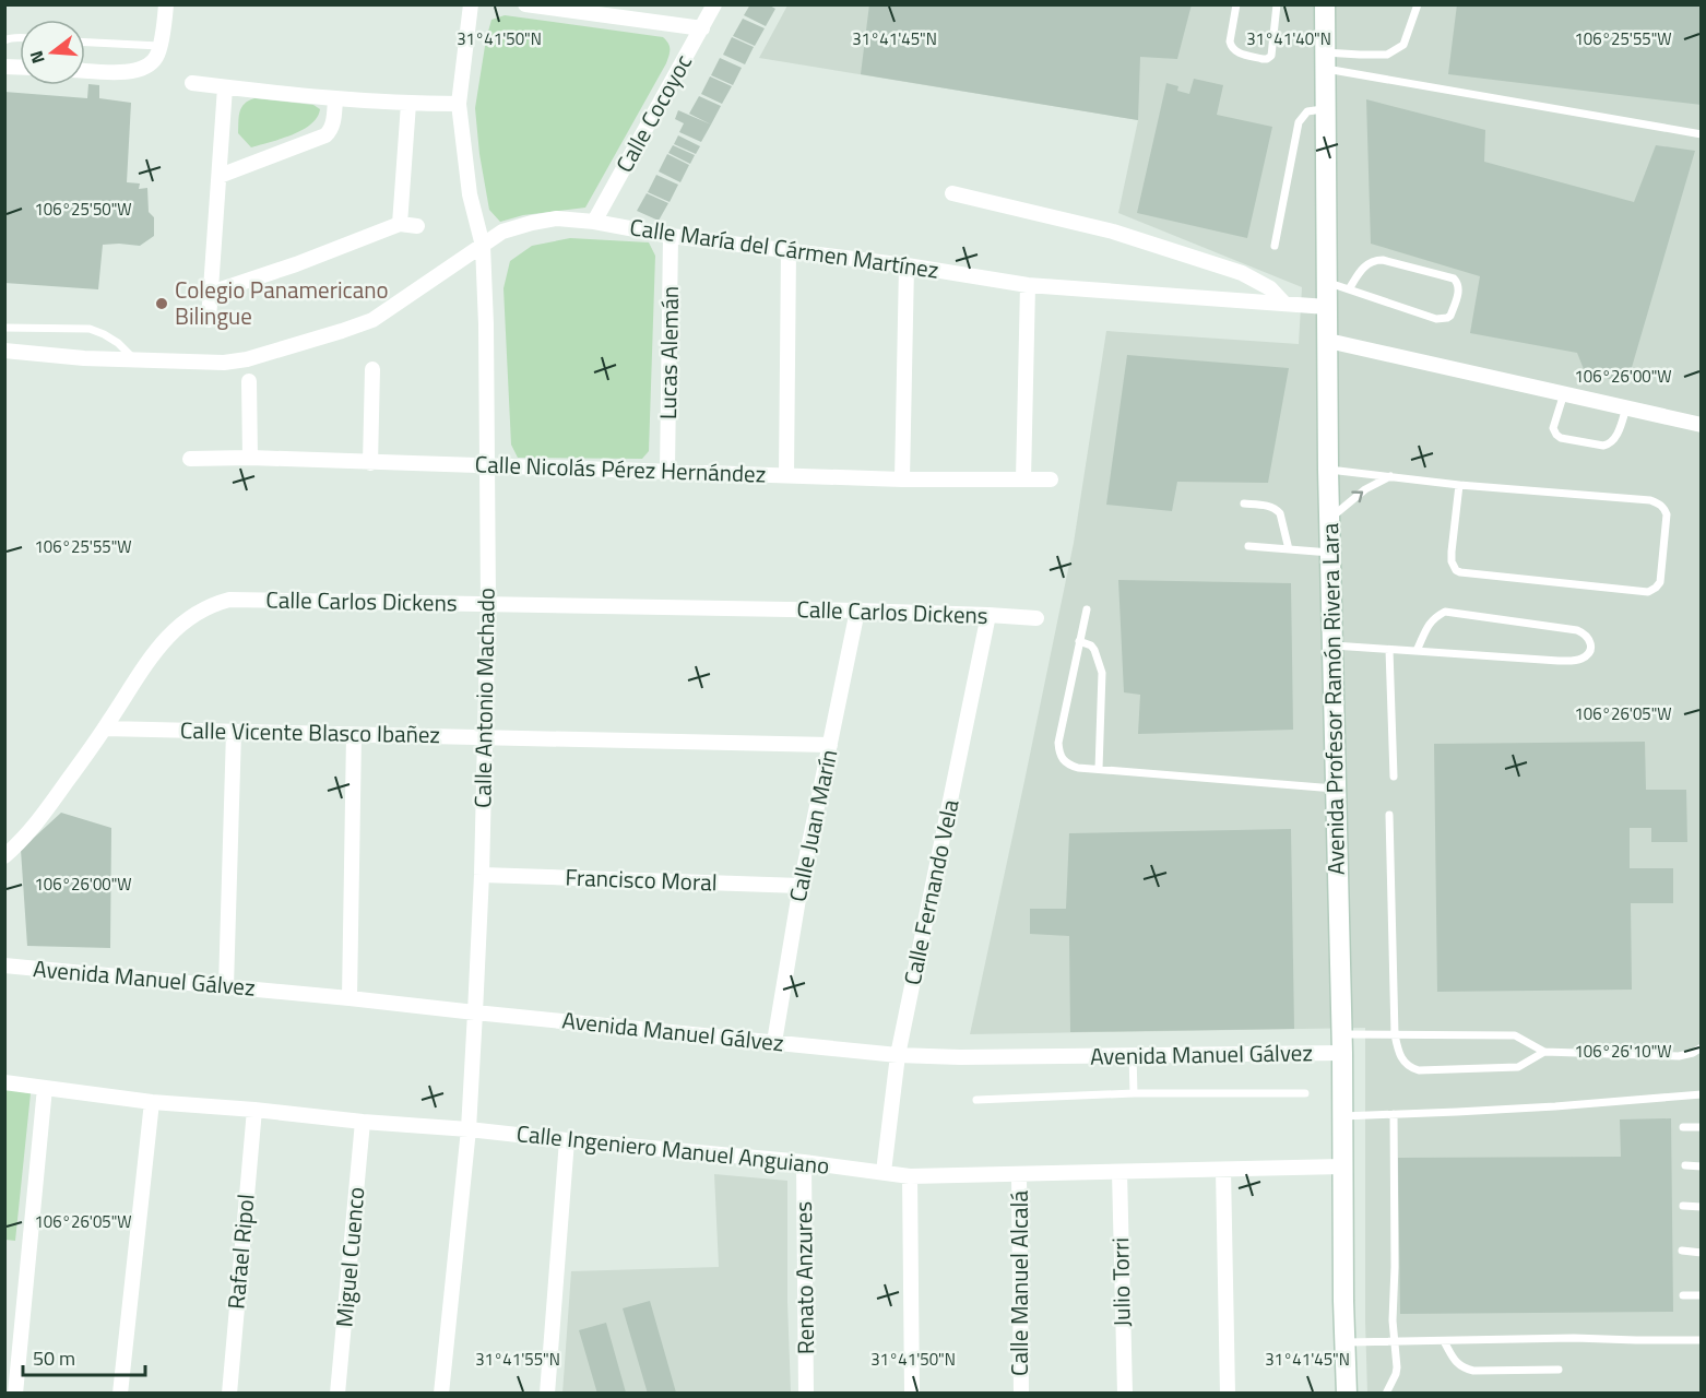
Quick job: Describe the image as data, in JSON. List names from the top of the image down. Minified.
{"streets":{"main road":["Avenida Profesor Ramón Rivera Lara"],"street":["Calle Cocoyoc","Calle María del Cármen Martínez","Lucas Alemán","Calle Nicolás Pérez Hernández","Calle Carlos Dickens","Calle Antonio Machado","Calle Vicente Blasco Ibañez","Calle Juan Marín","Francisco Moral","Calle Fernando Vela","Avenida Manuel Gálvez","Calle Ingeniero Manuel Anguiano","Rafael Ripol","Miguel Cuenco","Renato Anzures","Julio Torri","Calle Manuel Alcalá"]},"crossings":[["Calle Cocoyoc","Calle María del Cármen Martínez"],["Calle María del Cármen Martínez","Lucas Alemán"],["Calle María del Cármen Martínez","Calle Antonio Machado"],["Calle María del Cármen Martínez","Avenida Profesor Ramón Rivera Lara"],["Lucas Alemán","Calle Nicolás Pérez Hernández"],["Calle Nicolás Pérez Hernández","Calle Antonio Machado"],["Calle Carlos Dickens","Calle Antonio Machado"],["Calle Carlos Dickens","Calle Vicente Blasco Ibañez"],["Calle Carlos Dickens","Calle Juan Marín"],["Calle Carlos Dickens","Calle Fernando Vela"],["Calle Antonio Machado","Calle Vicente Blasco Ibañez"],["Calle Antonio Machado","Francisco Moral"],["Calle Antonio Machado","Avenida Manuel Gálvez"],["Calle Antonio Machado","Calle Ingeniero Manuel Anguiano"],["Avenida Profesor Ramón Rivera Lara","Avenida Manuel Gálvez"],["Avenida Profesor Ramón Rivera Lara","Calle Ingeniero Manuel Anguiano"],["Calle Vicente Blasco Ibañez","Calle Juan Marín"],["Calle Juan Marín","Francisco Moral"],["Calle Juan Marín","Avenida Manuel Gálvez"],["Calle Fernando Vela","Avenida Manuel Gálvez"],["Calle Fernando Vela","Calle Ingeniero Manuel Anguiano"],["Calle Ingeniero Manuel Anguiano","Rafael Ripol"],["Calle Ingeniero Manuel Anguiano","Miguel Cuenco"],["Calle Ingeniero Manuel Anguiano","Renato Anzures"],["Calle Ingeniero Manuel Anguiano","Julio Torri"],["Calle Ingeniero Manuel Anguiano","Calle Manuel Alcalá"]],"places":["Colegio Panamericano Bilingue"],"scale_bar":"50 m","north":"left","coordinates":["31°41'50\"N","31°41'45\"N","31°41'40\"N","106°25'55\"W","106°25'50\"W","106°26'00\"W","106°26'05\"W","106°26'10\"W","31°41'55\"N"]}
